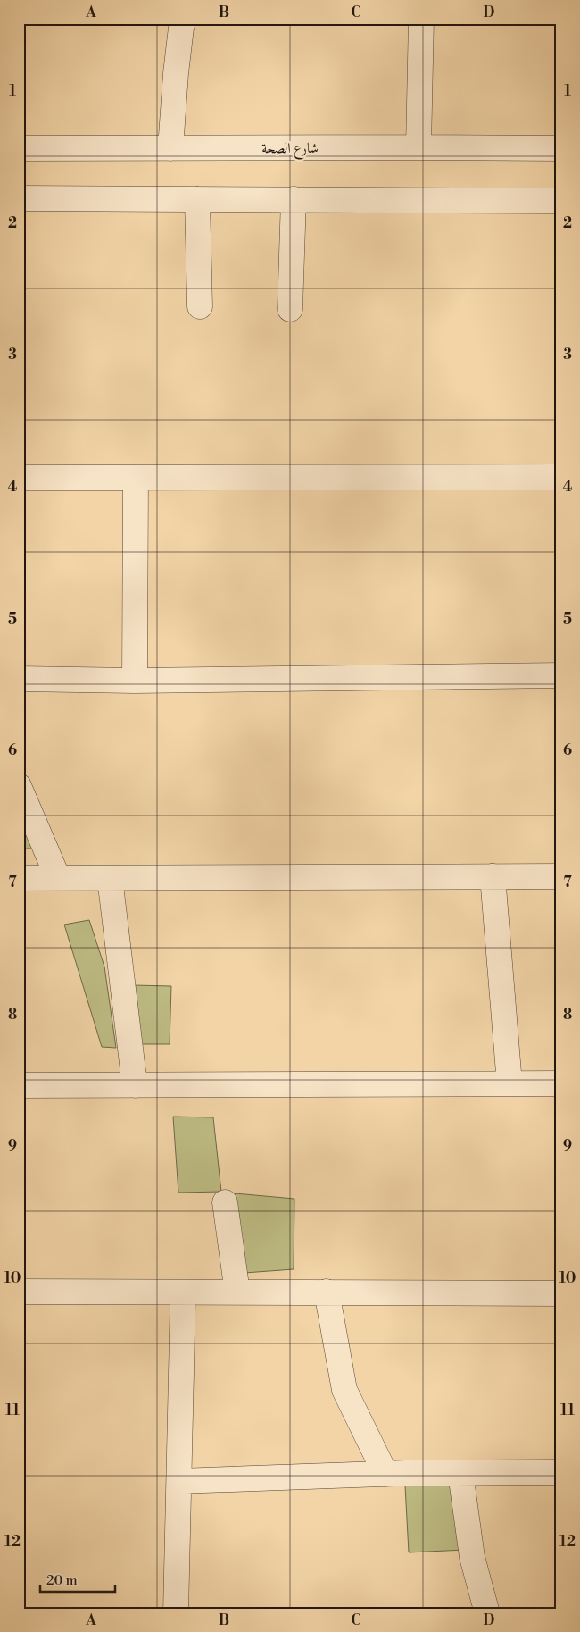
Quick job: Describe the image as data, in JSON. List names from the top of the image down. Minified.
{"streets":{"street":["شارع الصحة"]},"scale_bar":"20 m","grid":{"columns":["A","B","C","D"],"rows":["1","2","3","4","5","6","7","8","9","10","11","12"]}}
